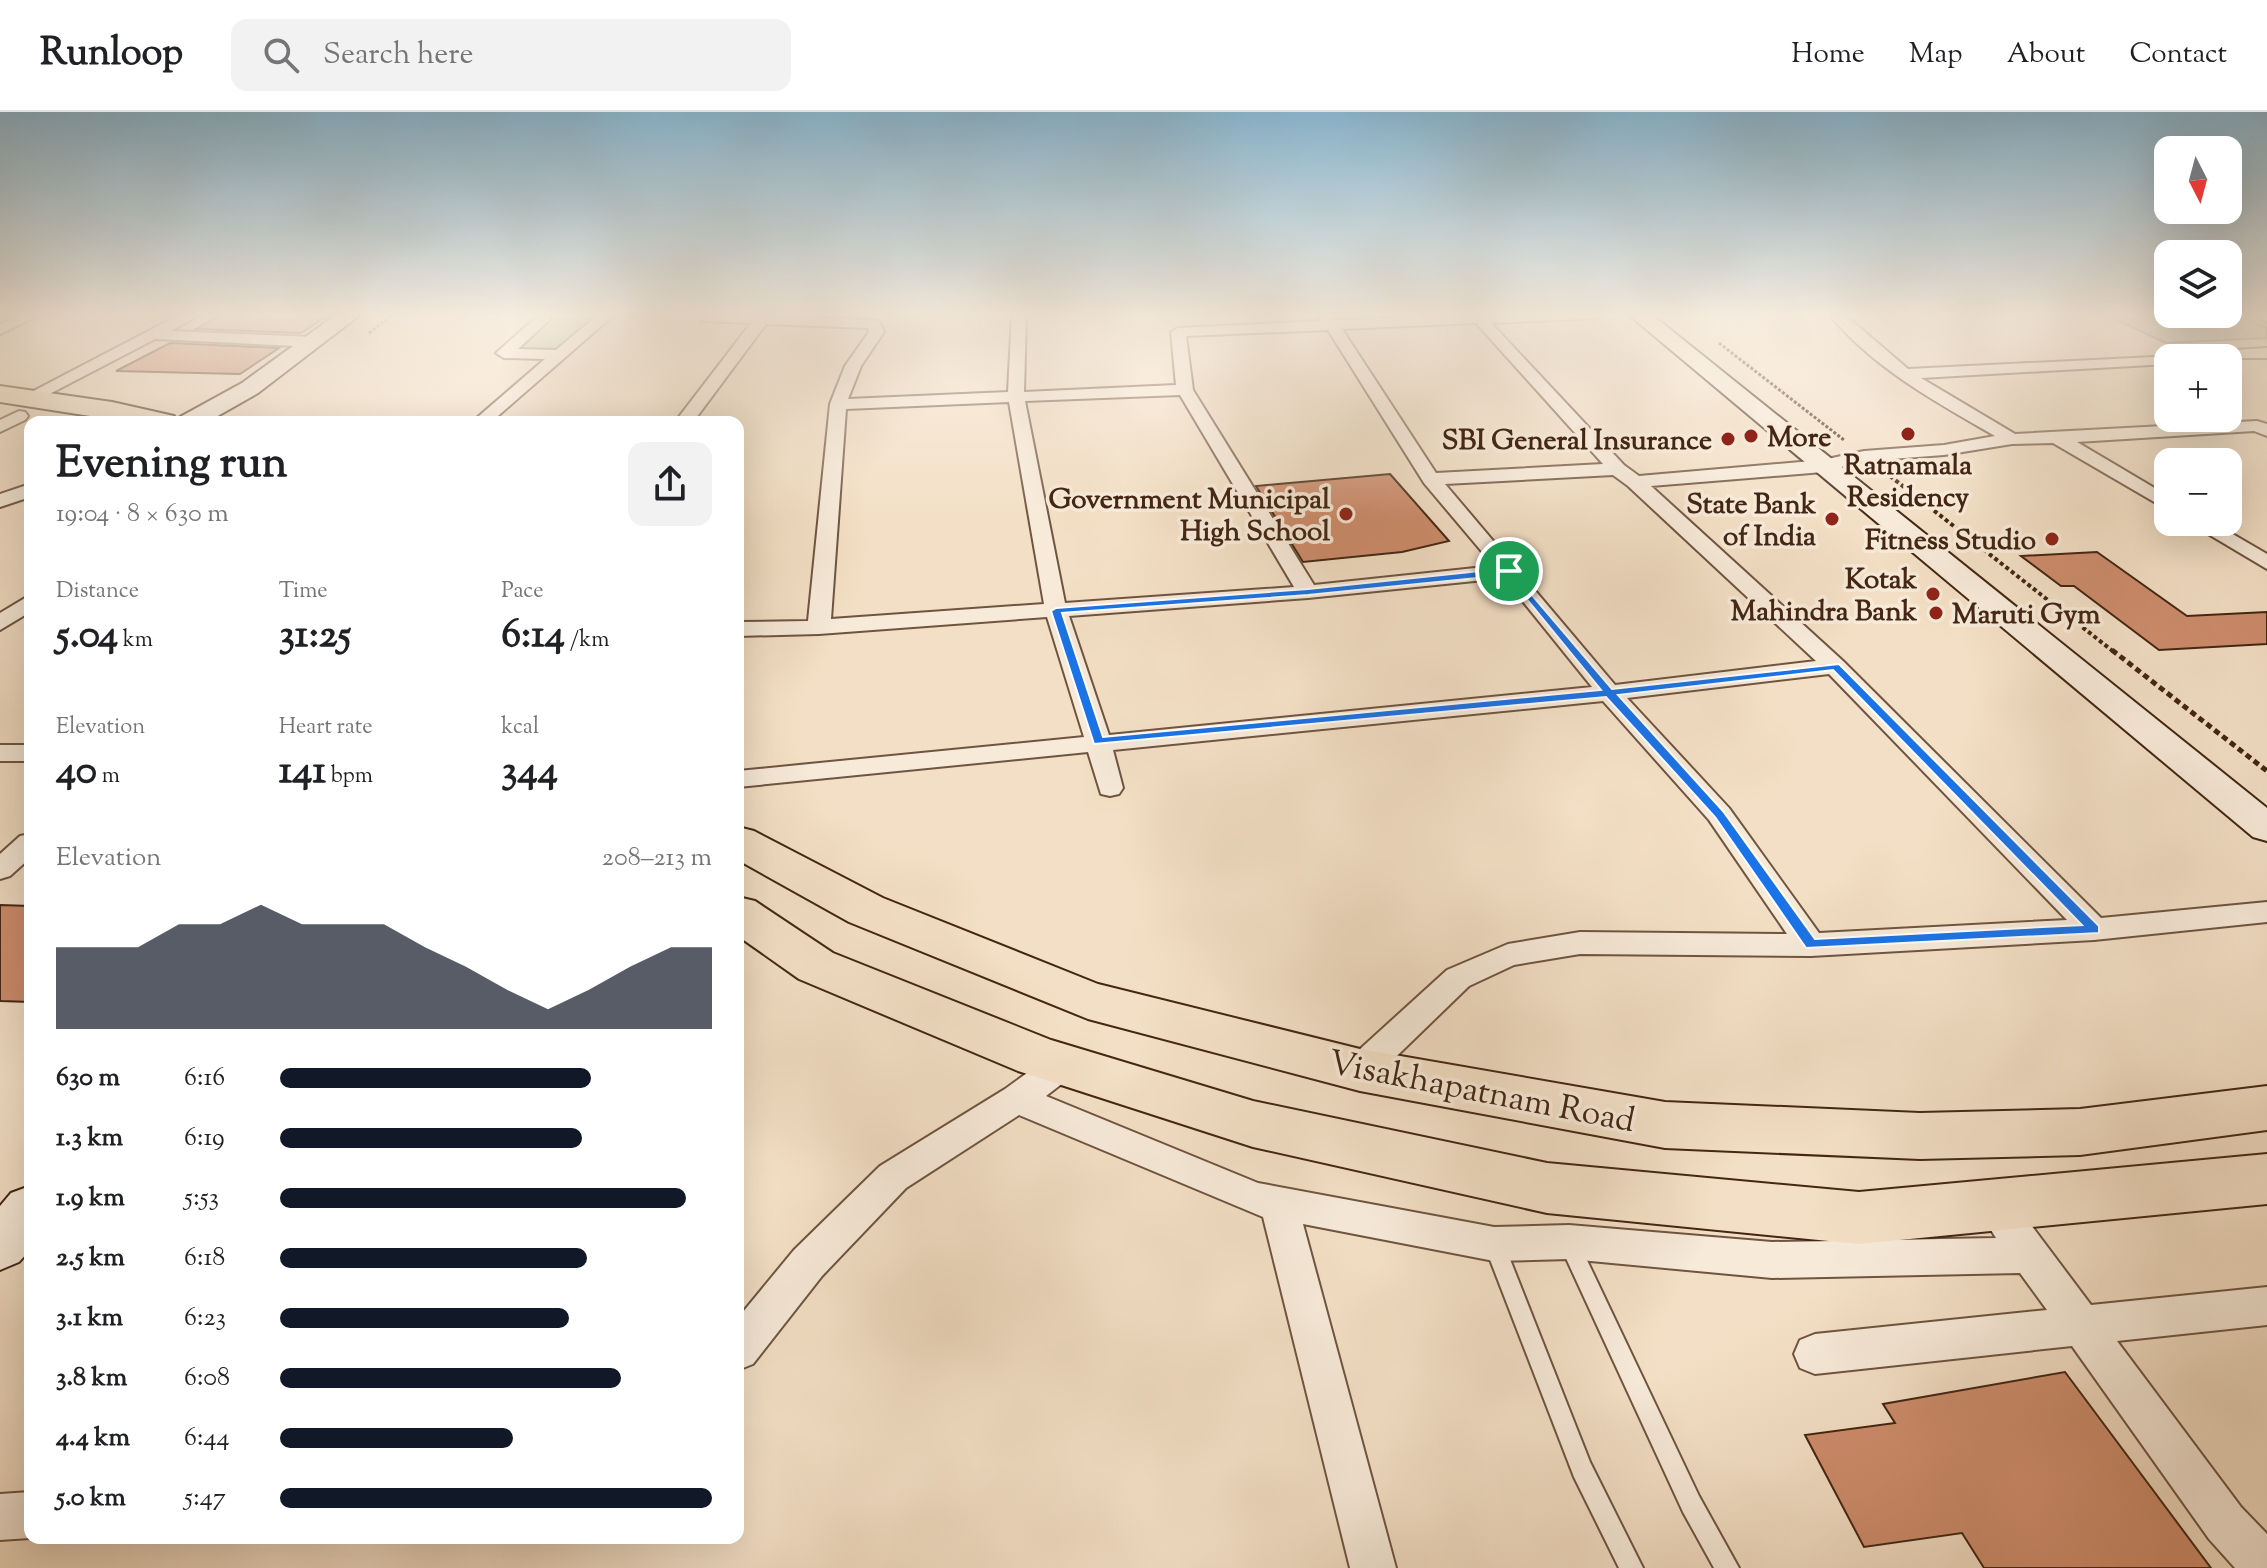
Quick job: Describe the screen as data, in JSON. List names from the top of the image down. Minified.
{"streets":{"main road":["Visakhapatnam Road"]},"places":["Ratnamala Residency","More","SBI General Insurance","Government Municipal High School","State Bank of India","Fitness Studio","Kotak Mahindra Bank","Maruti Gym"],"north":"bottom","page":{"header":"Runloop","search":"Search here","nav":["Home","Map","About","Contact"],"map_buttons":["+","−"],"heading":["Evening run","19:04 · 8 × 630 m"],"stats":[["Distance","5.04 km"],["Time","31:25"],["Pace","6:14 /km"],["Elevation","40 m"],["Heart rate","141 bpm"],["kcal","344"]],"chart":["Elevation","208–213 m"],"list":[{"name":"630 m","note":"6:16"},{"name":"1.3 km","note":"6:19"},{"name":"1.9 km","note":"5:53"},{"name":"2.5 km","note":"6:18"},{"name":"3.1 km","note":"6:23"},{"name":"3.8 km","note":"6:08"},{"name":"4.4 km","note":"6:44"},{"name":"5.0 km","note":"5:47"}]}}
